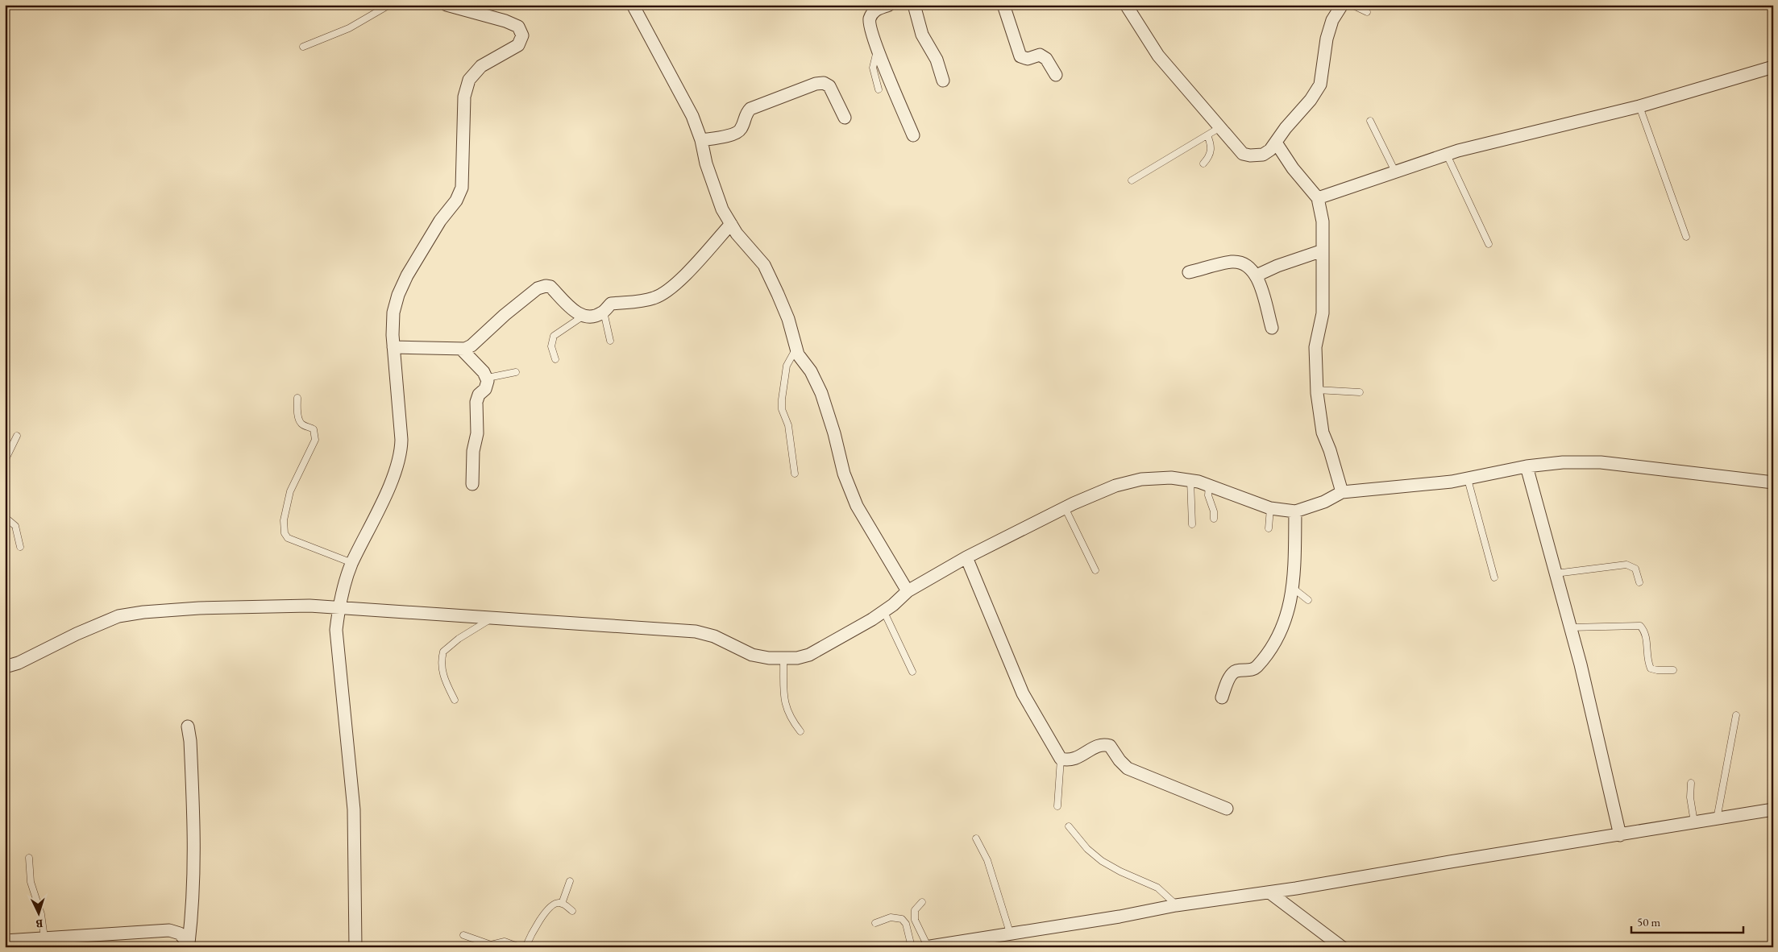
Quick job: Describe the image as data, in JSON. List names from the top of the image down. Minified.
{"scale_bar":"50 m","north":"bottom"}
